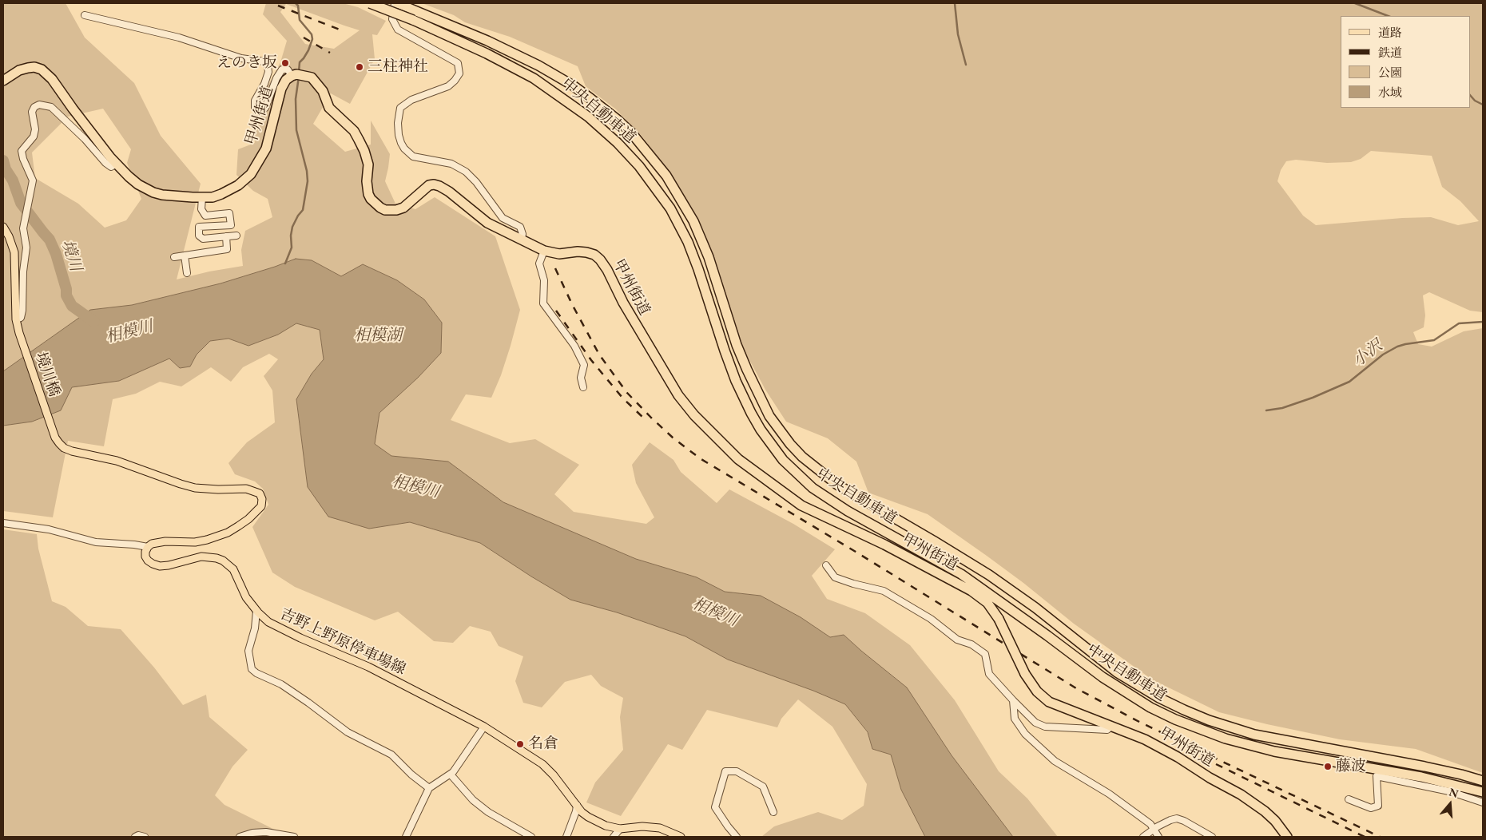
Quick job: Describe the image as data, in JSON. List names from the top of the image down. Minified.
{"streets":{"highway":["中央自動車道","甲州街道"],"main road":["境川橋","吉野上野原停車場線"]},"crossings":[["境川橋","吉野上野原停車場線"]],"water":["境川","相模川","相模湖","小沢"],"places":["えのき坂","三柱神社","名倉","藤波"],"legend":["道路","鉄道","公園","水域"],"north":"top"}
